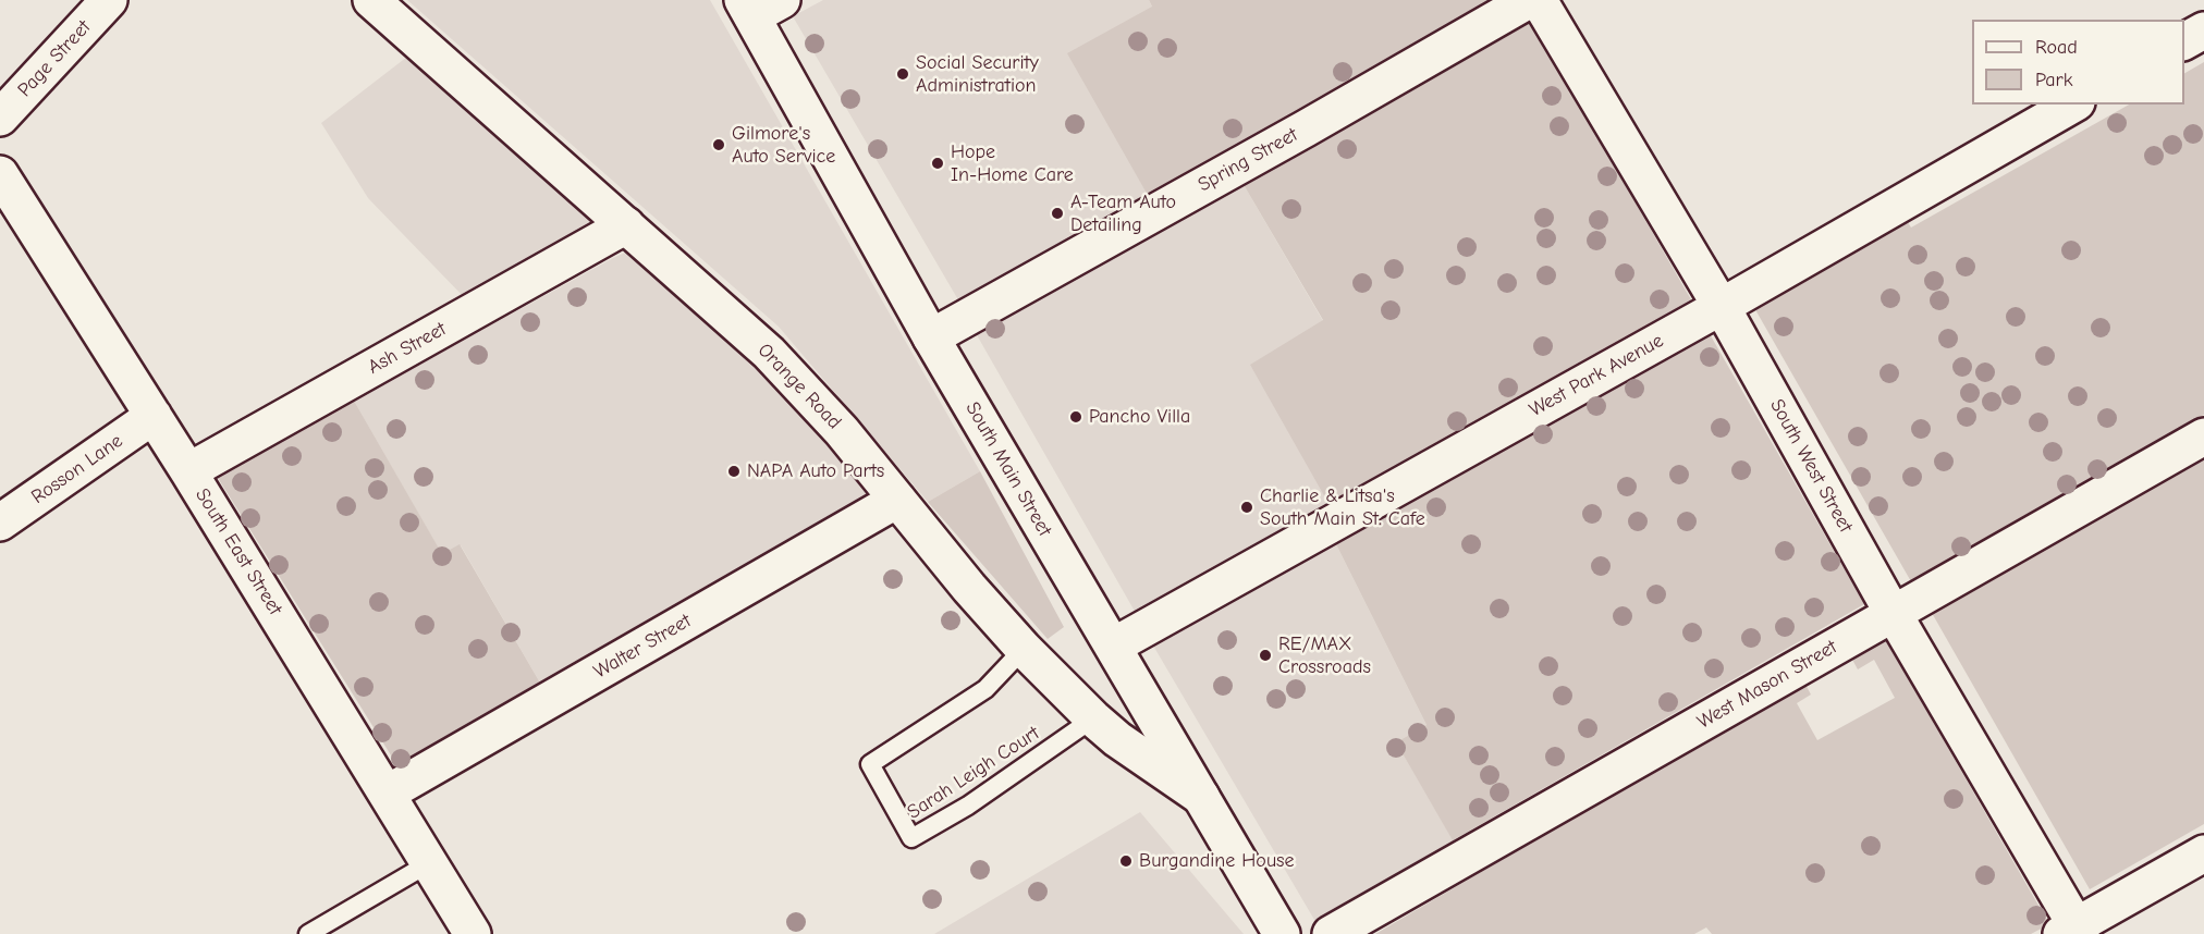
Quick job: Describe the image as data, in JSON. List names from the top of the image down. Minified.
{"streets":{"street":["Page Street","Spring Street","Ash Street","West Park Avenue","Orange Road","South West Street","Rosson Lane","South Main Street","South East Street","Walter Street","West Mason Street"],"lane":["Sarah Leigh Court"]},"crossings":[["Spring Street","South Main Street"],["Ash Street","Orange Road"],["Ash Street","South East Street"],["West Park Avenue","South West Street"],["West Park Avenue","South Main Street"],["Orange Road","South Main Street"],["Orange Road","Walter Street"],["Orange Road","Sarah Leigh Court"],["South West Street","West Mason Street"],["Rosson Lane","South East Street"],["South East Street","Walter Street"]],"places":["Social Security Administration","Gilmore's Auto Service","Hope In-Home Care","A-Team Auto Detailing","Pancho Villa","NAPA Auto Parts","Charlie & Litsa's South Main St. Cafe","RE/MAX Crossroads","Burgandine House"],"legend":["Road","Park"]}
